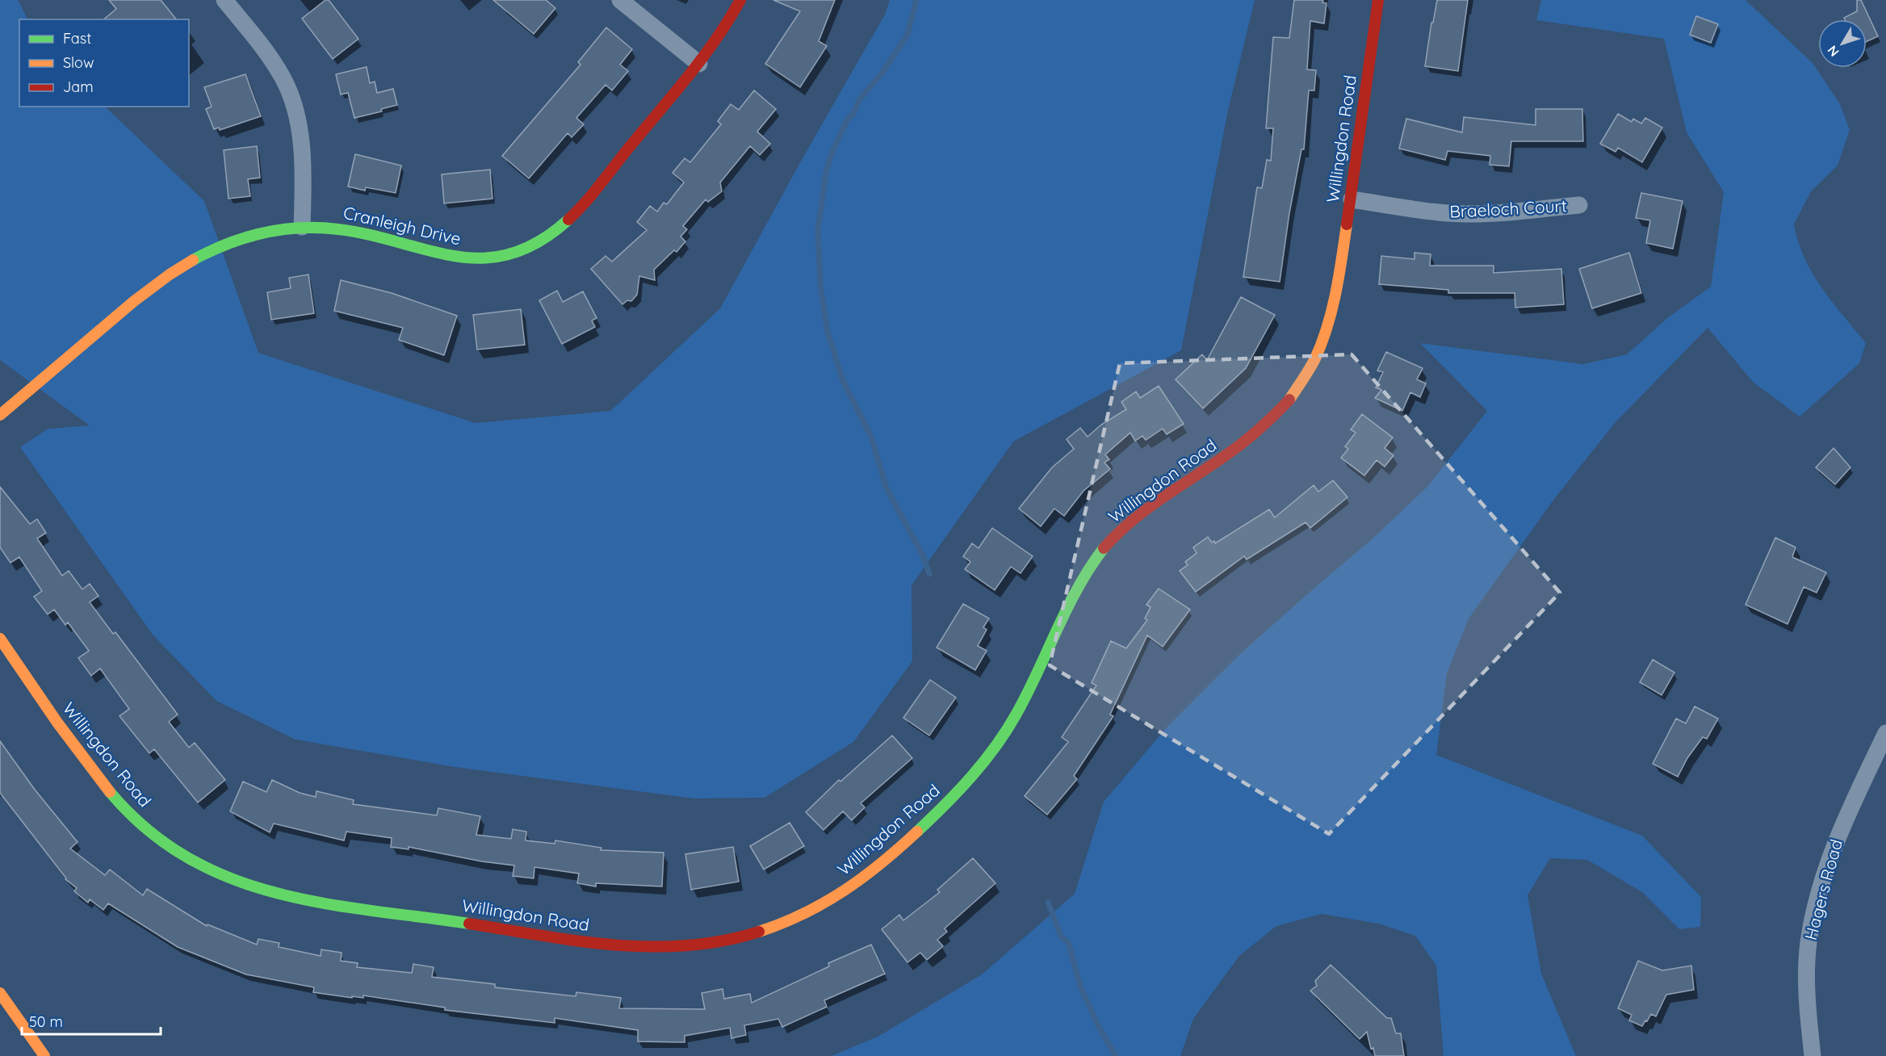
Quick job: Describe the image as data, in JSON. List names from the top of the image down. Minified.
{"streets":{"street":["Willingdon Road","Braeloch Court","Cranleigh Drive","Hagers Road"]},"crossings":[["Willingdon Road","Braeloch Court"]],"legend":["Fast","Slow","Jam"],"scale_bar":"50 m","north":"bottom left"}
